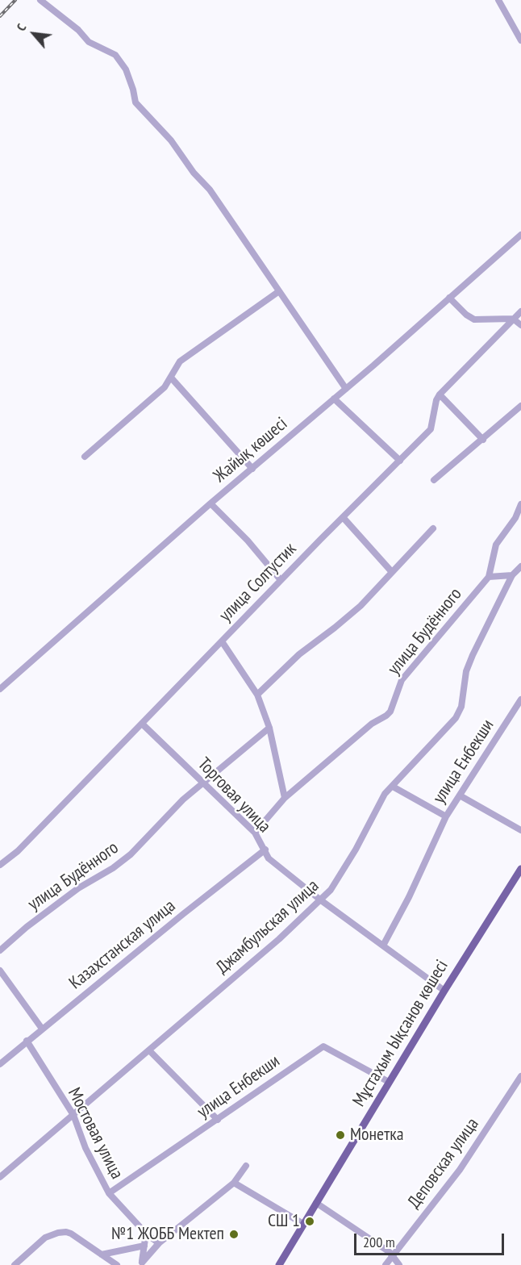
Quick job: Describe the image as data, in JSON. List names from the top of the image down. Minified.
{"streets":{"main road":["Мұстахым Ықсанов көшесі"],"street":["Жайық көшесі","улица Солтустик","улица Будённого","улица Енбекши","Торговая улица","Джамбульская улица","Казахстанская улица","Мостовая улица","Деповская улица"]},"crossings":[["улица Солтустик","Торговая улица"],["улица Будённого","Торговая улица"],["улица Енбекши","Торговая улица"],["улица Енбекши","Мұстахым Ықсанов көшесі"],["улица Енбекши","Мостовая улица"],["Торговая улица","Джамбульская улица"],["Торговая улица","Казахстанская улица"],["Торговая улица","Мұстахым Ықсанов көшесі"],["Джамбульская улица","Мостовая улица"],["Казахстанская улица","Мостовая улица"]],"places":["Монетка","СШ 1","№1 ЖОББ Мектеп"],"scale_bar":"200 m","north":"top left"}
